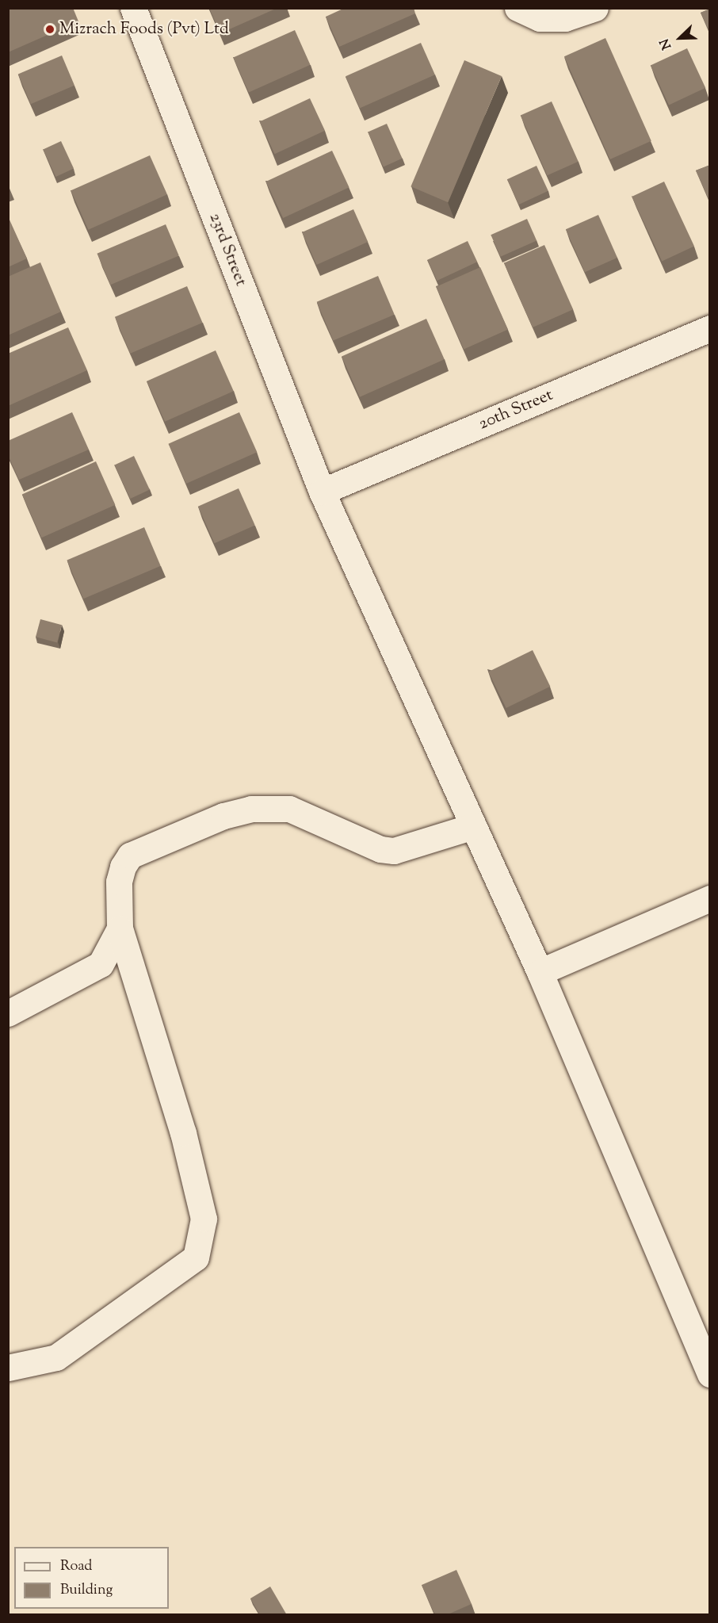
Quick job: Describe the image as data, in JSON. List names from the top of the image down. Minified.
{"streets":{"street":["23rd Street","20th Street"]},"crossings":[["23rd Street","20th Street"]],"places":["Mizrach Foods (Pvt) Ltd"],"legend":["Road","Building"],"north":"bottom left"}
